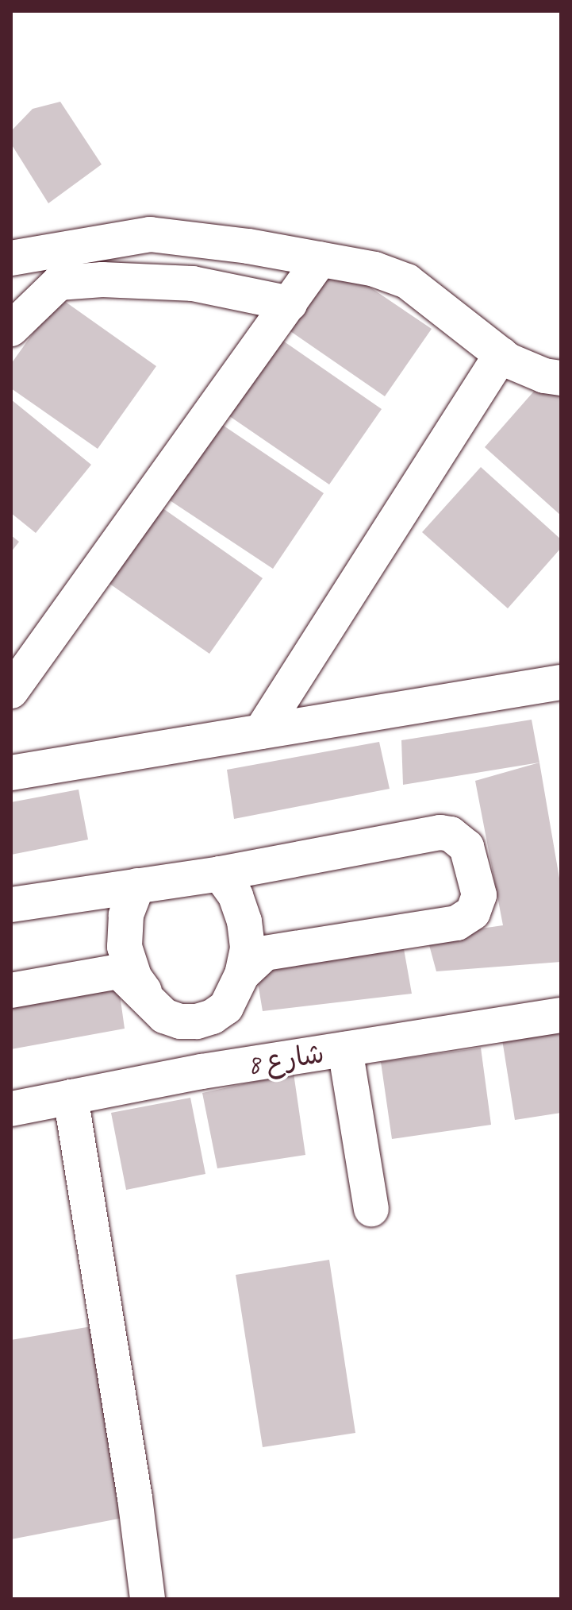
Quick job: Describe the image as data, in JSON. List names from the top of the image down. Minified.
{"streets":{"street":["شارع 8"]}}
